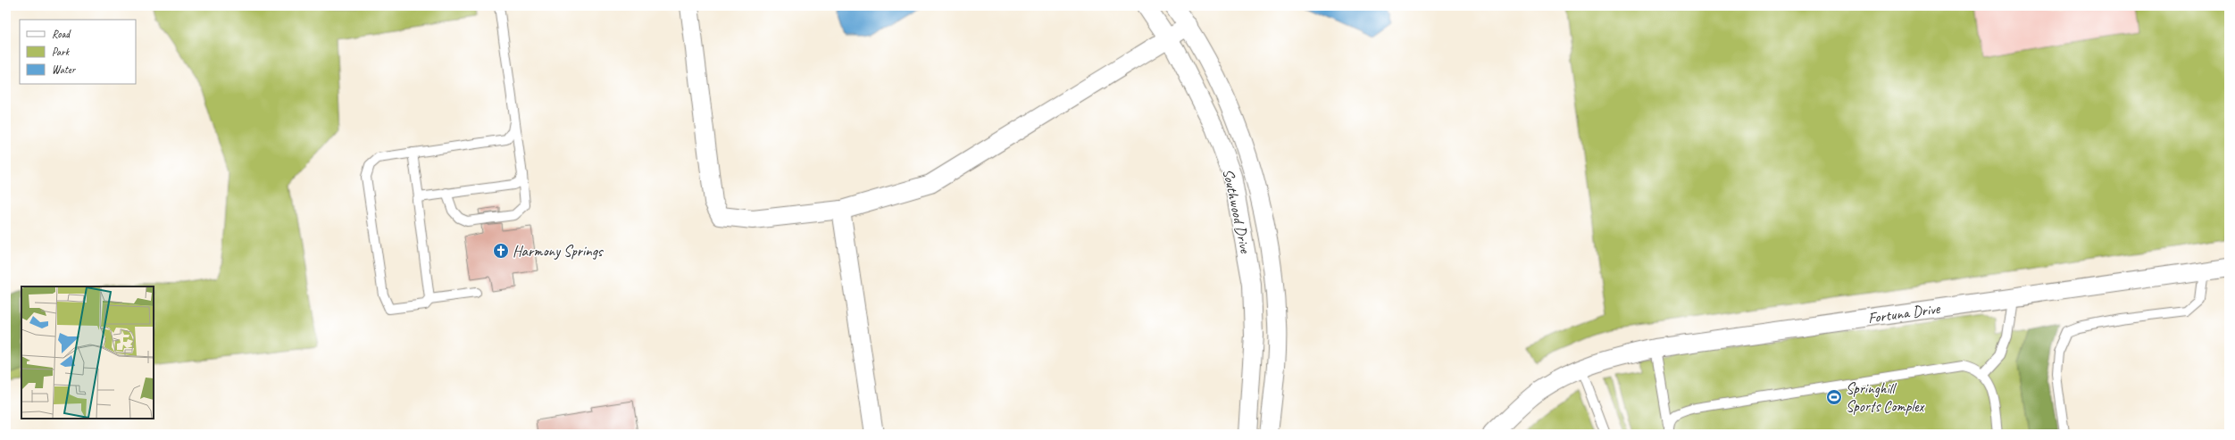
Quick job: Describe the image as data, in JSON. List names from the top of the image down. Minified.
{"streets":{"street":["Southwood Drive","Fortuna Drive"]},"places":{"church":["Harmony Springs"],"sports":["Springhill Sports Complex"]},"legend":["Road","Park","Water"]}
